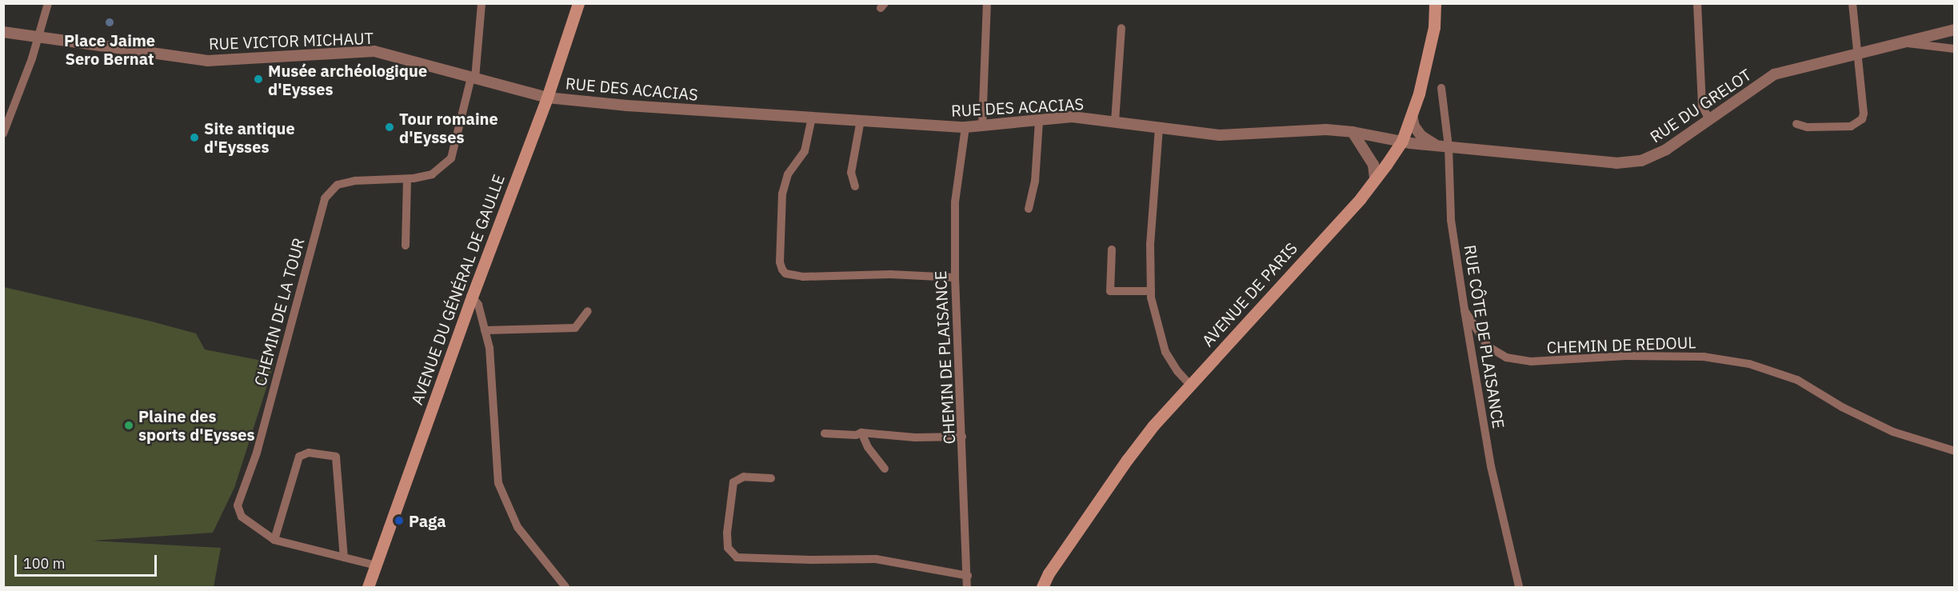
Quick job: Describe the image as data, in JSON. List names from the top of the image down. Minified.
{"streets":{"main road":["AVENUE DU GÉNÉRAL DE GAULLE","AVENUE DE PARIS"],"street":["RUE VICTOR MICHAUT","RUE DES ACACIAS","RUE DU GRELOT","CHEMIN DE LA TOUR","RUE CÔTE DE PLAISANCE","CHEMIN DE REDOUL","CHEMIN DE PLAISANCE"]},"crossings":[["RUE VICTOR MICHAUT","RUE DES ACACIAS"],["RUE VICTOR MICHAUT","AVENUE DU GÉNÉRAL DE GAULLE"],["RUE VICTOR MICHAUT","CHEMIN DE LA TOUR"],["RUE DES ACACIAS","RUE DU GRELOT"],["RUE DES ACACIAS","AVENUE DU GÉNÉRAL DE GAULLE"],["RUE DES ACACIAS","AVENUE DE PARIS"],["RUE DES ACACIAS","CHEMIN DE PLAISANCE"],["RUE DU GRELOT","AVENUE DE PARIS"],["RUE DU GRELOT","RUE CÔTE DE PLAISANCE"],["RUE CÔTE DE PLAISANCE","CHEMIN DE REDOUL"]],"places":["Place Jaime Sero Bernat","Musée archéologique d'Eysses","Tour romaine d'Eysses","Site antique d'Eysses","Plaine des sports d'Eysses","Paga"],"scale_bar":"100 m"}
